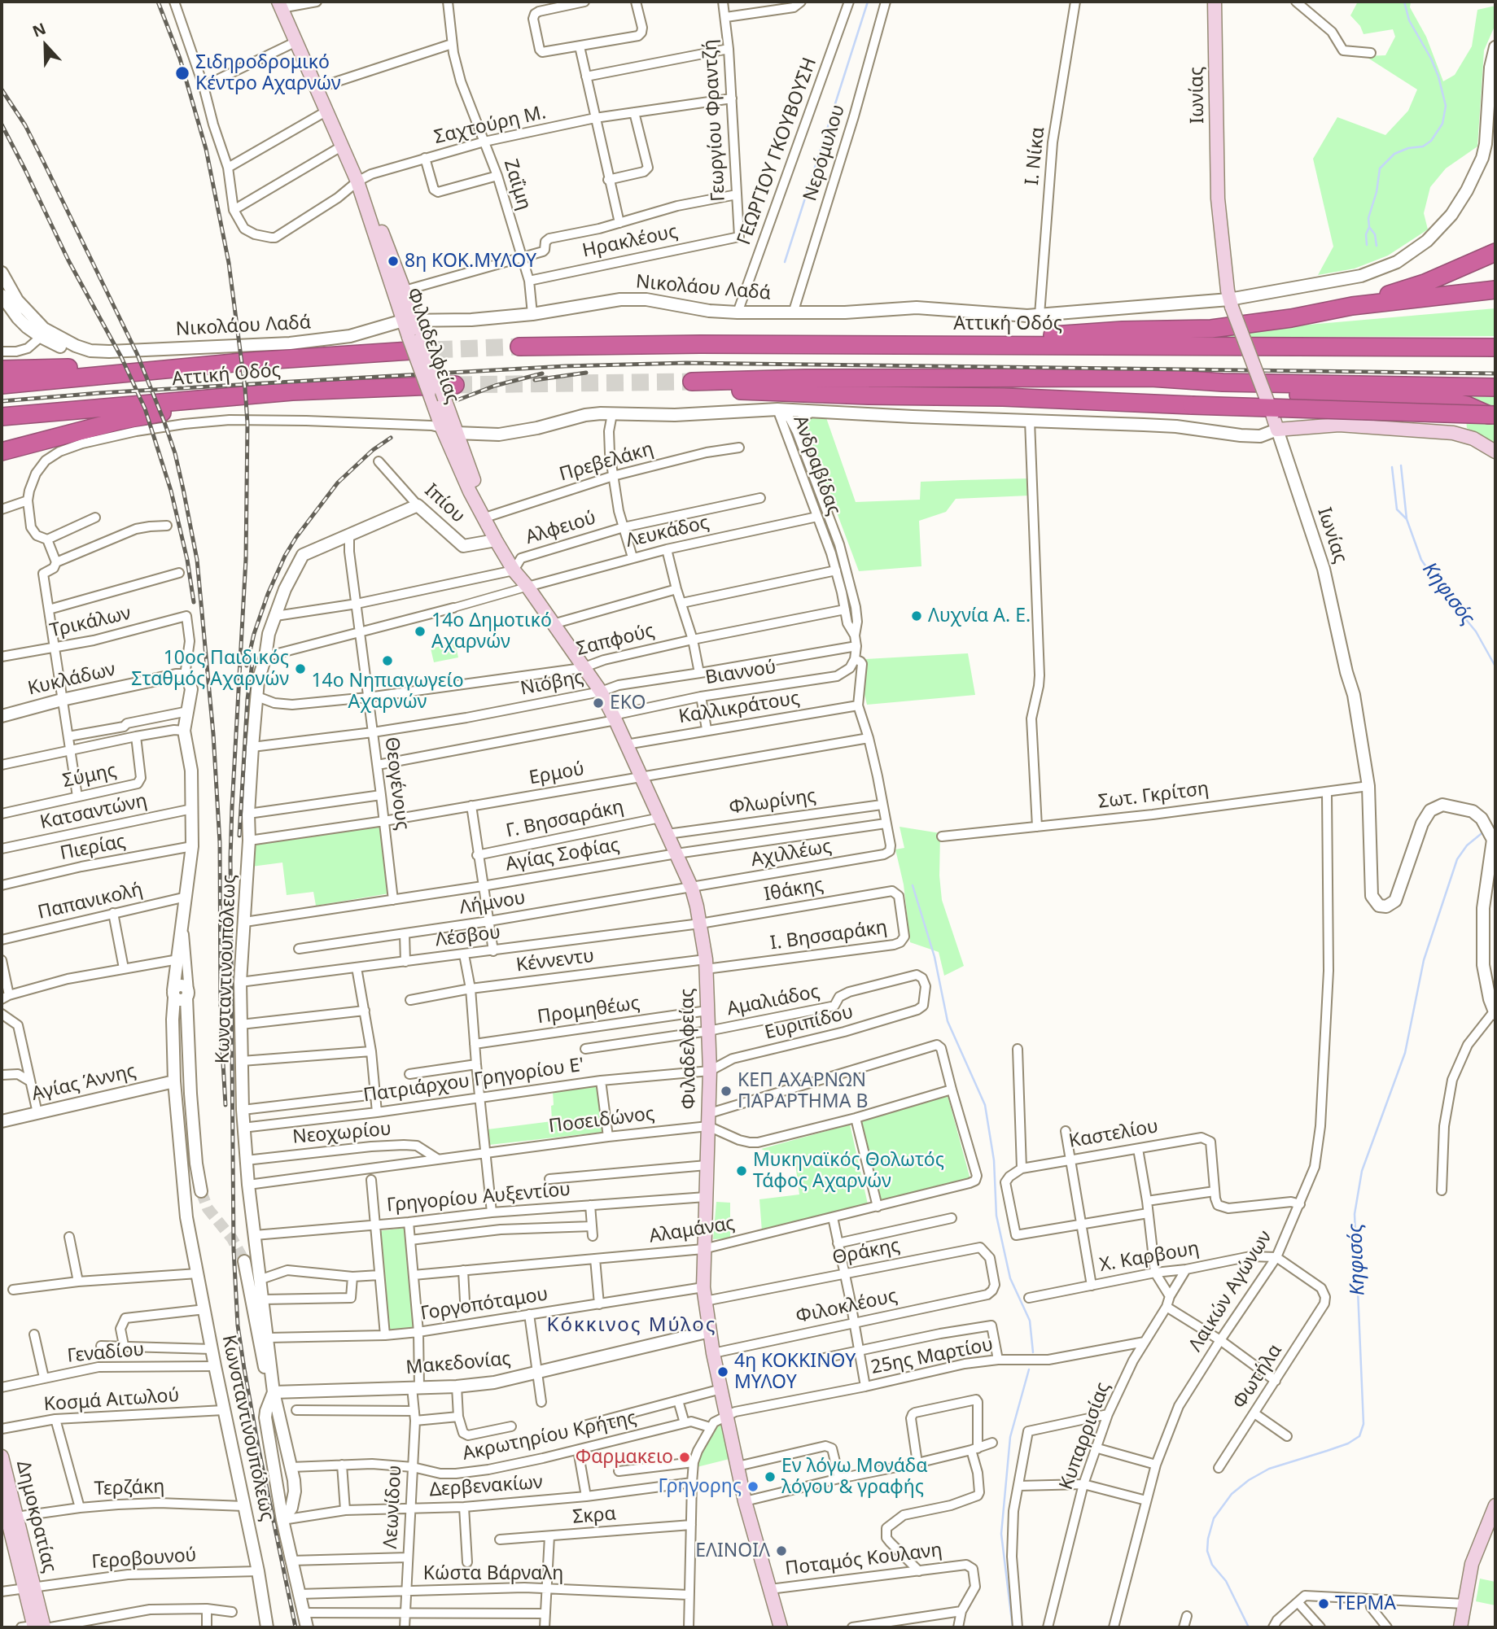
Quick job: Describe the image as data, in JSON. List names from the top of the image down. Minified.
{"streets":{"highway":["Αττική Οδός"],"main road":["Ιωνίας","Φιλαδελφείας","Δημοκρατίας"],"street":["Γεωργίου Φραντζή","Σαχτούρη Μ.","ΓΕΩΡΓΙΟΥ ΓΚΟΥΒΟΥΣΗ","Νερόμυλου","Ι. Νίκα","Ζαΐμη","Ηρακλέους","Νικολάου Λαδά","Πρεβελάκη","Ανδραβίδας","Ιπίου","Αλφειού","Λευκάδος","Τρικάλων","Σαπφούς","Βιαννού","Κυκλάδων","Νιόβης","Καλλικράτους","Ερμού","Σύμης","Θεογένους","Σωτ. Γκρίτση","Φλωρίνης","Κατσαντώνη","Γ. Βησσαράκη","Πιερίας","Αχιλλέως","Αγίας Σοφίας","Ιθάκης","Παπανικολή","Λήμνου","Ι. Βησσαράκη","Λέσβου","Κέννεντυ","Κωνσταντινουπόλεως","Αμαλιάδος","Προμηθέως","Ευριπίδου","Πατριάρχου Γρηγορίου E'","Αγίας Άννης","Ποσειδώνος","Νεοχωρίου","Καστελίου","Γρηγορίου Αυξεντίου","Αλαμάνας","Θράκης","Χ. Καρβουη","Λαικών Αγώνων","Γοργοπόταμου","Φιλοκλέους","Γεναδίου","25ης Μαρτίου","Μακεδονίας","Φωτήλα","Κοσμά Αιτωλού","Ακρωτηρίου Κρήτης","Κυπαρρισίας","Δερβενακίων","Τερζάκη","Λεωνίδου","Σκρα","Γεροβουνού","Ποταμός Κουλανη","Κώστα Βάρναλη"]},"crossings":[["Ιωνίας","Νικολάου Λαδά"],["Ιωνίας","Σωτ. Γκρίτση"],["Γεωργίου Φραντζή","Σαχτούρη Μ."],["Γεωργίου Φραντζή","Ηρακλέους"],["Σαχτούρη Μ.","Ζαΐμη"],["Σαχτούρη Μ.","Φιλαδελφείας"],["ΓΕΩΡΓΙΟΥ ΓΚΟΥΒΟΥΣΗ","Νικολάου Λαδά"],["Νερόμυλου","Νικολάου Λαδά"],["Ι. Νίκα","Νικολάου Λαδά"],["Ζαΐμη","Ηρακλέους"],["Ζαΐμη","Νικολάου Λαδά"],["Νικολάου Λαδά","Φιλαδελφείας"],["Αττική Οδός","Φιλαδελφείας"],["Φιλαδελφείας","Πρεβελάκη"],["Φιλαδελφείας","Ιπίου"],["Φιλαδελφείας","Αλφειού"],["Φιλαδελφείας","Λευκάδος"],["Φιλαδελφείας","Σαπφούς"],["Φιλαδελφείας","Βιαννού"],["Φιλαδελφείας","Νιόβης"],["Φιλαδελφείας","Καλλικράτους"],["Φιλαδελφείας","Ερμού"],["Φιλαδελφείας","Φλωρίνης"],["Φιλαδελφείας","Γ. Βησσαράκη"],["Φιλαδελφείας","Αχιλλέως"],["Φιλαδελφείας","Αγίας Σοφίας"],["Φιλαδελφείας","Ιθάκης"],["Φιλαδελφείας","Λήμνου"],["Φιλαδελφείας","Ι. Βησσαράκη"],["Φιλαδελφείας","Λέσβου"],["Φιλαδελφείας","Κέννεντυ"],["Φιλαδελφείας","Αμαλιάδος"],["Φιλαδελφείας","Προμηθέως"],["Φιλαδελφείας","Ευριπίδου"],["Φιλαδελφείας","Πατριάρχου Γρηγορίου E'"],["Φιλαδελφείας","Ποσειδώνος"],["Φιλαδελφείας","Γρηγορίου Αυξεντίου"],["Φιλαδελφείας","Αλαμάνας"],["Φιλαδελφείας","Θράκης"],["Φιλαδελφείας","Γοργοπόταμου"],["Φιλαδελφείας","Φιλοκλέους"],["Φιλαδελφείας","25ης Μαρτίου"],["Φιλαδελφείας","Μακεδονίας"],["Φιλαδελφείας","Ποταμός Κουλανη"],["Ανδραβίδας","Λευκάδος"],["Ανδραβίδας","Σαπφούς"],["Ανδραβίδας","Νιόβης"],["Αλφειού","Θεογένους"],["Αλφειού","Κωνσταντινουπόλεως"],["Τρικάλων","Κωνσταντινουπόλεως"],["Σαπφούς","Θεογένους"],["Σαπφούς","Κωνσταντινουπόλεως"],["Βιαννού","Θεογένους"],["Κυκλάδων","Κωνσταντινουπόλεως"],["Νιόβης","Θεογένους"],["Νιόβης","Κωνσταντινουπόλεως"],["Ερμού","Θεογένους"],["Ερμού","Κωνσταντινουπόλεως"],["Θεογένους","Αγίας Σοφίας"],["Θεογένους","Κωνσταντινουπόλεως"],["Σωτ. Γκρίτση","Λαικών Αγώνων"],["Κατσαντώνη","Κωνσταντινουπόλεως"],["Πιερίας","Κωνσταντινουπόλεως"],["Αχιλλέως","Αγίας Σοφίας"],["Αχιλλέως","Λήμνου"],["Αγίας Σοφίας","Κωνσταντινουπόλεως"],["Ιθάκης","Ι. Βησσαράκη"],["Ιθάκης","Λέσβου"],["Παπανικολή","Κωνσταντινουπόλεως"],["Ι. Βησσαράκη","Κέννεντυ"],["Λέσβου","Κωνσταντινουπόλεως"],["Κωνσταντινουπόλεως","Πατριάρχου Γρηγορίου E'"],["Κωνσταντινουπόλεως","Αγίας Άννης"],["Κωνσταντινουπόλεως","Ποσειδώνος"],["Κωνσταντινουπόλεως","Νεοχωρίου"],["Κωνσταντινουπόλεως","Γρηγορίου Αυξεντίου"],["Κωνσταντινουπόλεως","Γοργοπόταμου"],["Κωνσταντινουπόλεως","Γεναδίου"],["Κωνσταντινουπόλεως","Μακεδονίας"],["Κωνσταντινουπόλεως","Κοσμά Αιτωλού"],["Κωνσταντινουπόλεως","Ακρωτηρίου Κρήτης"],["Κωνσταντινουπόλεως","Δερβενακίων"],["Κωνσταντινουπόλεως","Τερζάκη"],["Κωνσταντινουπόλεως","Γεροβουνού"],["Κωνσταντινουπόλεως","Κώστα Βάρναλη"],["Αμαλιάδος","Ευριπίδου"],["Ευριπίδου","Πατριάρχου Γρηγορίου E'"],["Ποσειδώνος","Νεοχωρίου"],["Ποσειδώνος","Αλαμάνας"],["Γρηγορίου Αυξεντίου","Λεωνίδου"],["Αλαμάνας","Λεωνίδου"],["Θράκης","Φιλοκλέους"],["Χ. Καρβουη","Λαικών Αγώνων"],["Χ. Καρβουη","Φωτήλα"],["Χ. Καρβουη","Κυπαρρισίας"],["Λαικών Αγώνων","Φωτήλα"],["Γοργοπόταμου","Λεωνίδου"],["25ης Μαρτίου","Κυπαρρισίας"],["Μακεδονίας","Λεωνίδου"],["Ακρωτηρίου Κρήτης","Λεωνίδου"],["Δερβενακίων","Λεωνίδου"],["Τερζάκη","Δημοκρατίας"],["Λεωνίδου","Κώστα Βάρναλη"],["Δημοκρατίας","Γεροβουνού"]],"districts":["Κόκκινος Μύλος"],"water":["Κηφισός"],"places":["Σιδηροδρομικό Κέντρο Αχαρνών","8η ΚΟΚ.ΜΥΛΟΥ","Λυχνία A. E.","14ο Δημοτικό Αχαρνών","14ο Νηπιαγωγείο Αχαρνών","10ος Παιδικός Σταθμός Αχαρνών","EKO","ΚΕΠ ΑΧΑΡΝΩΝ ΠΑΡΑΡΤΗΜΑ Β","Μυκηναϊκός Θολωτός Τάφος Αχαρνών","4η ΚΟΚΚΙΝΟΥ ΜΥΛΟΥ","Φαρμακειο","Εν λόγω Μονάδα λόγου & γραφής","Γρηγορης","ΕΛΙΝΟΙΛ","ΤΕΡΜΑ"],"north":"top"}
